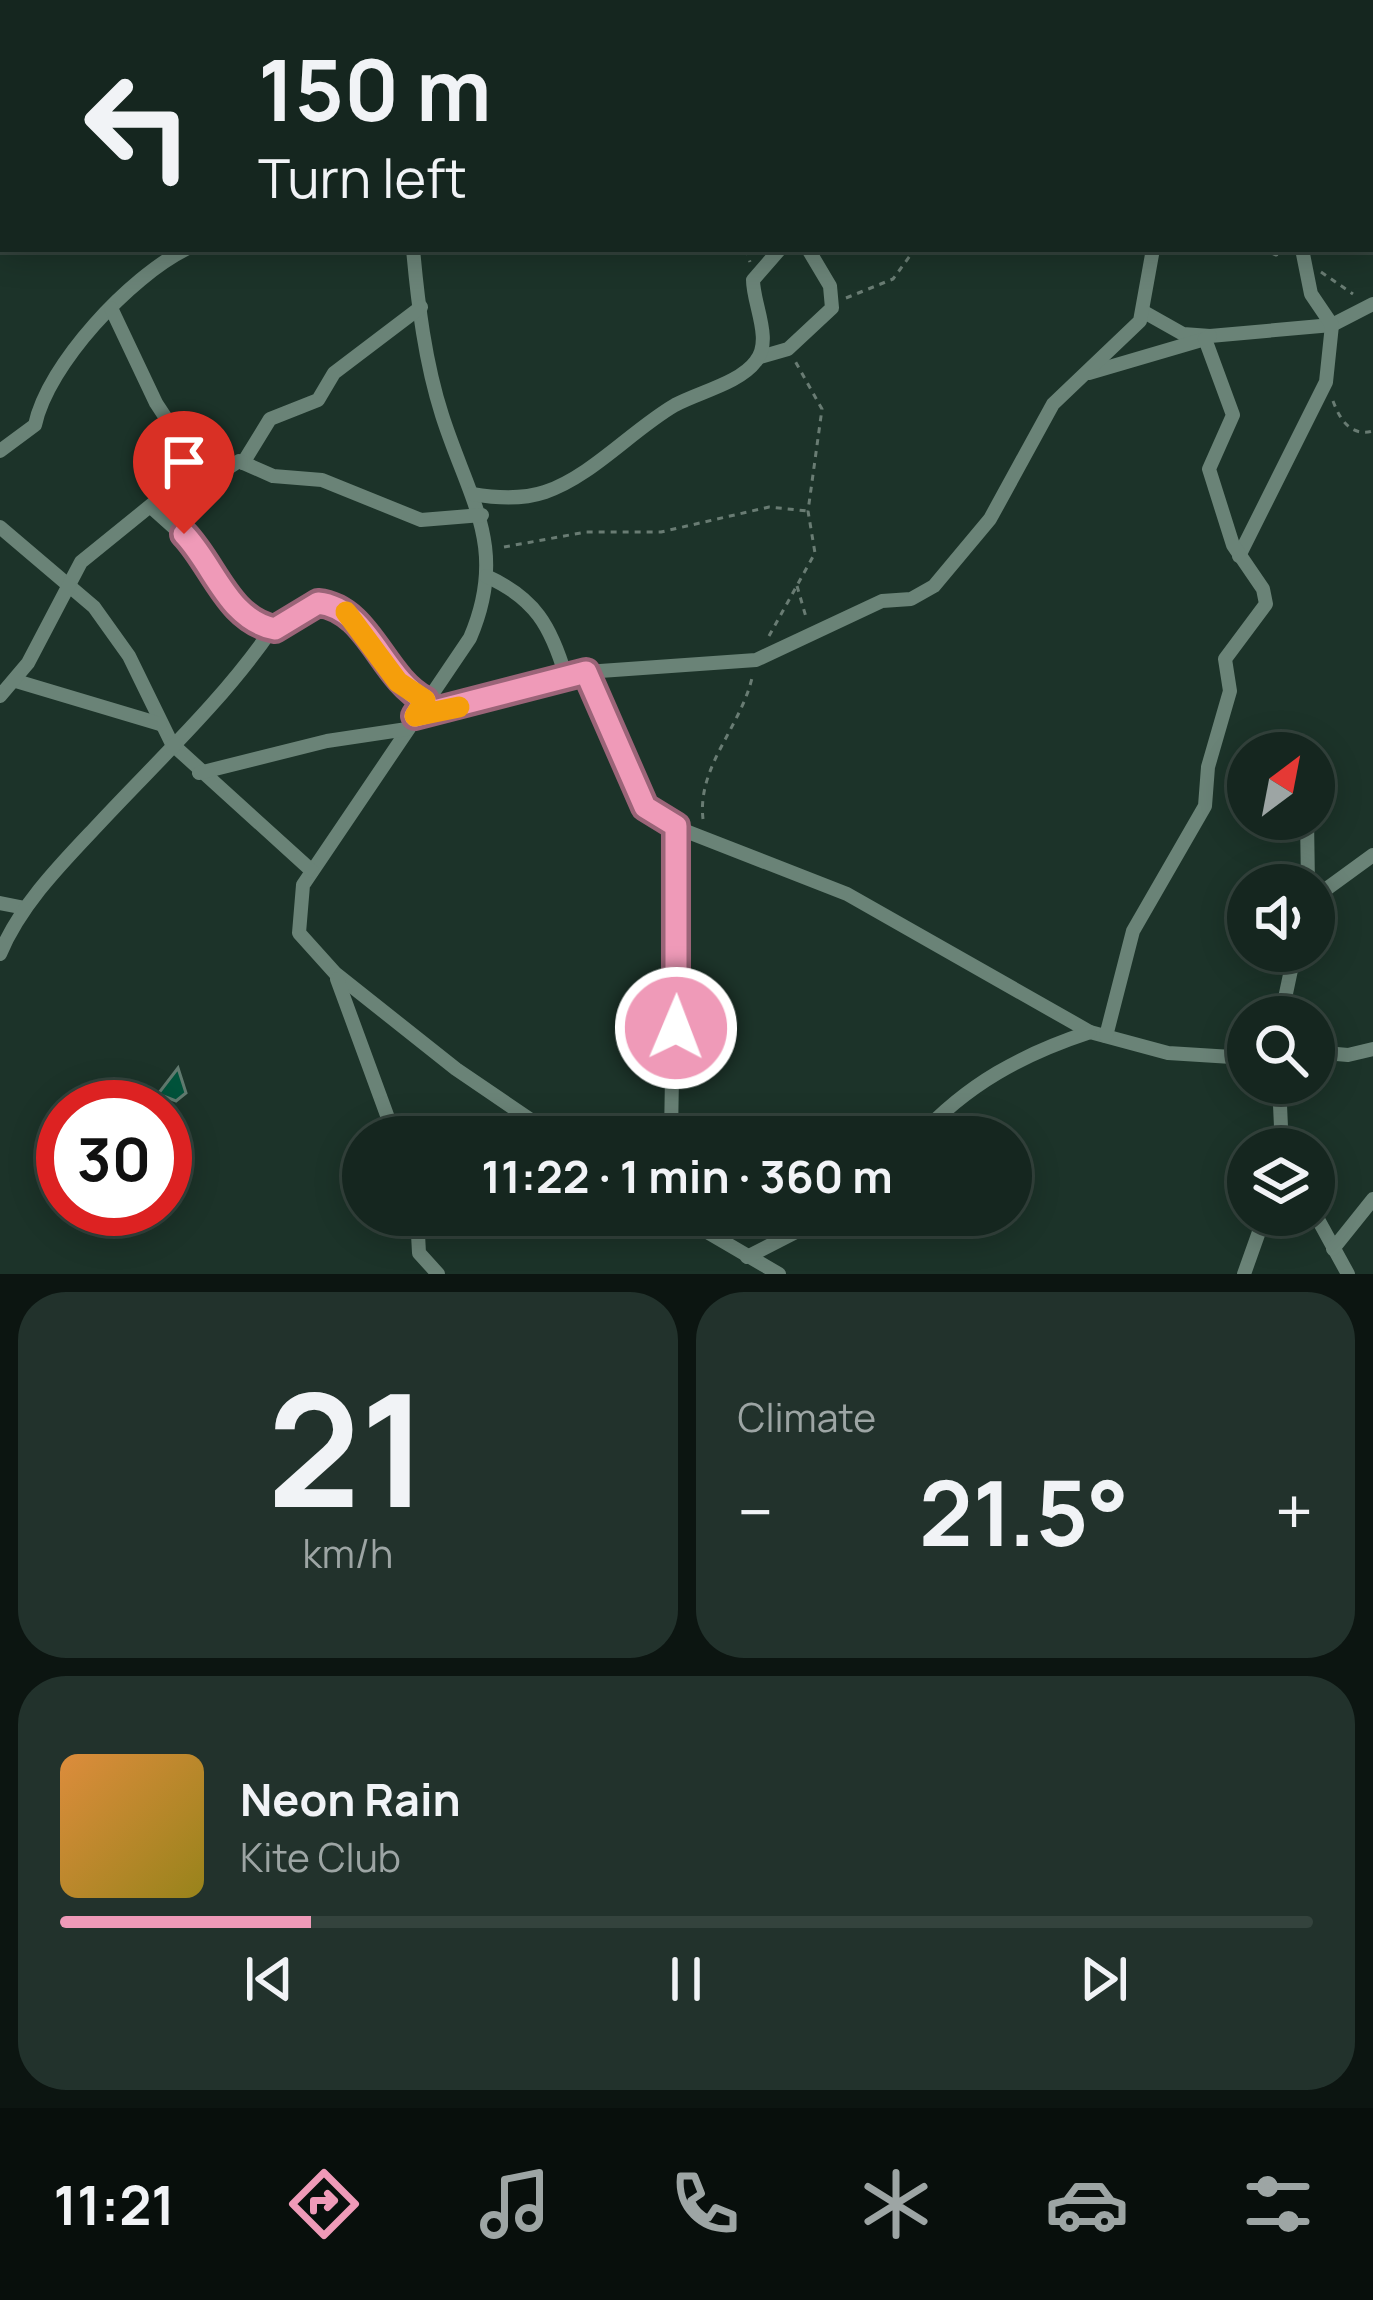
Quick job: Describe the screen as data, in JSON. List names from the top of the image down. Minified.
{"north":"top right","page":{"turn":["150 m","Turn left"],"limit":"30","trip":"11:22 · 1 min · 360 m","tile":[["21","km/h"],"Climate"],"heat":["−","21.5°","+"],"song":["Neon Rain","Kite Club"],"tabs":"11:21"}}
